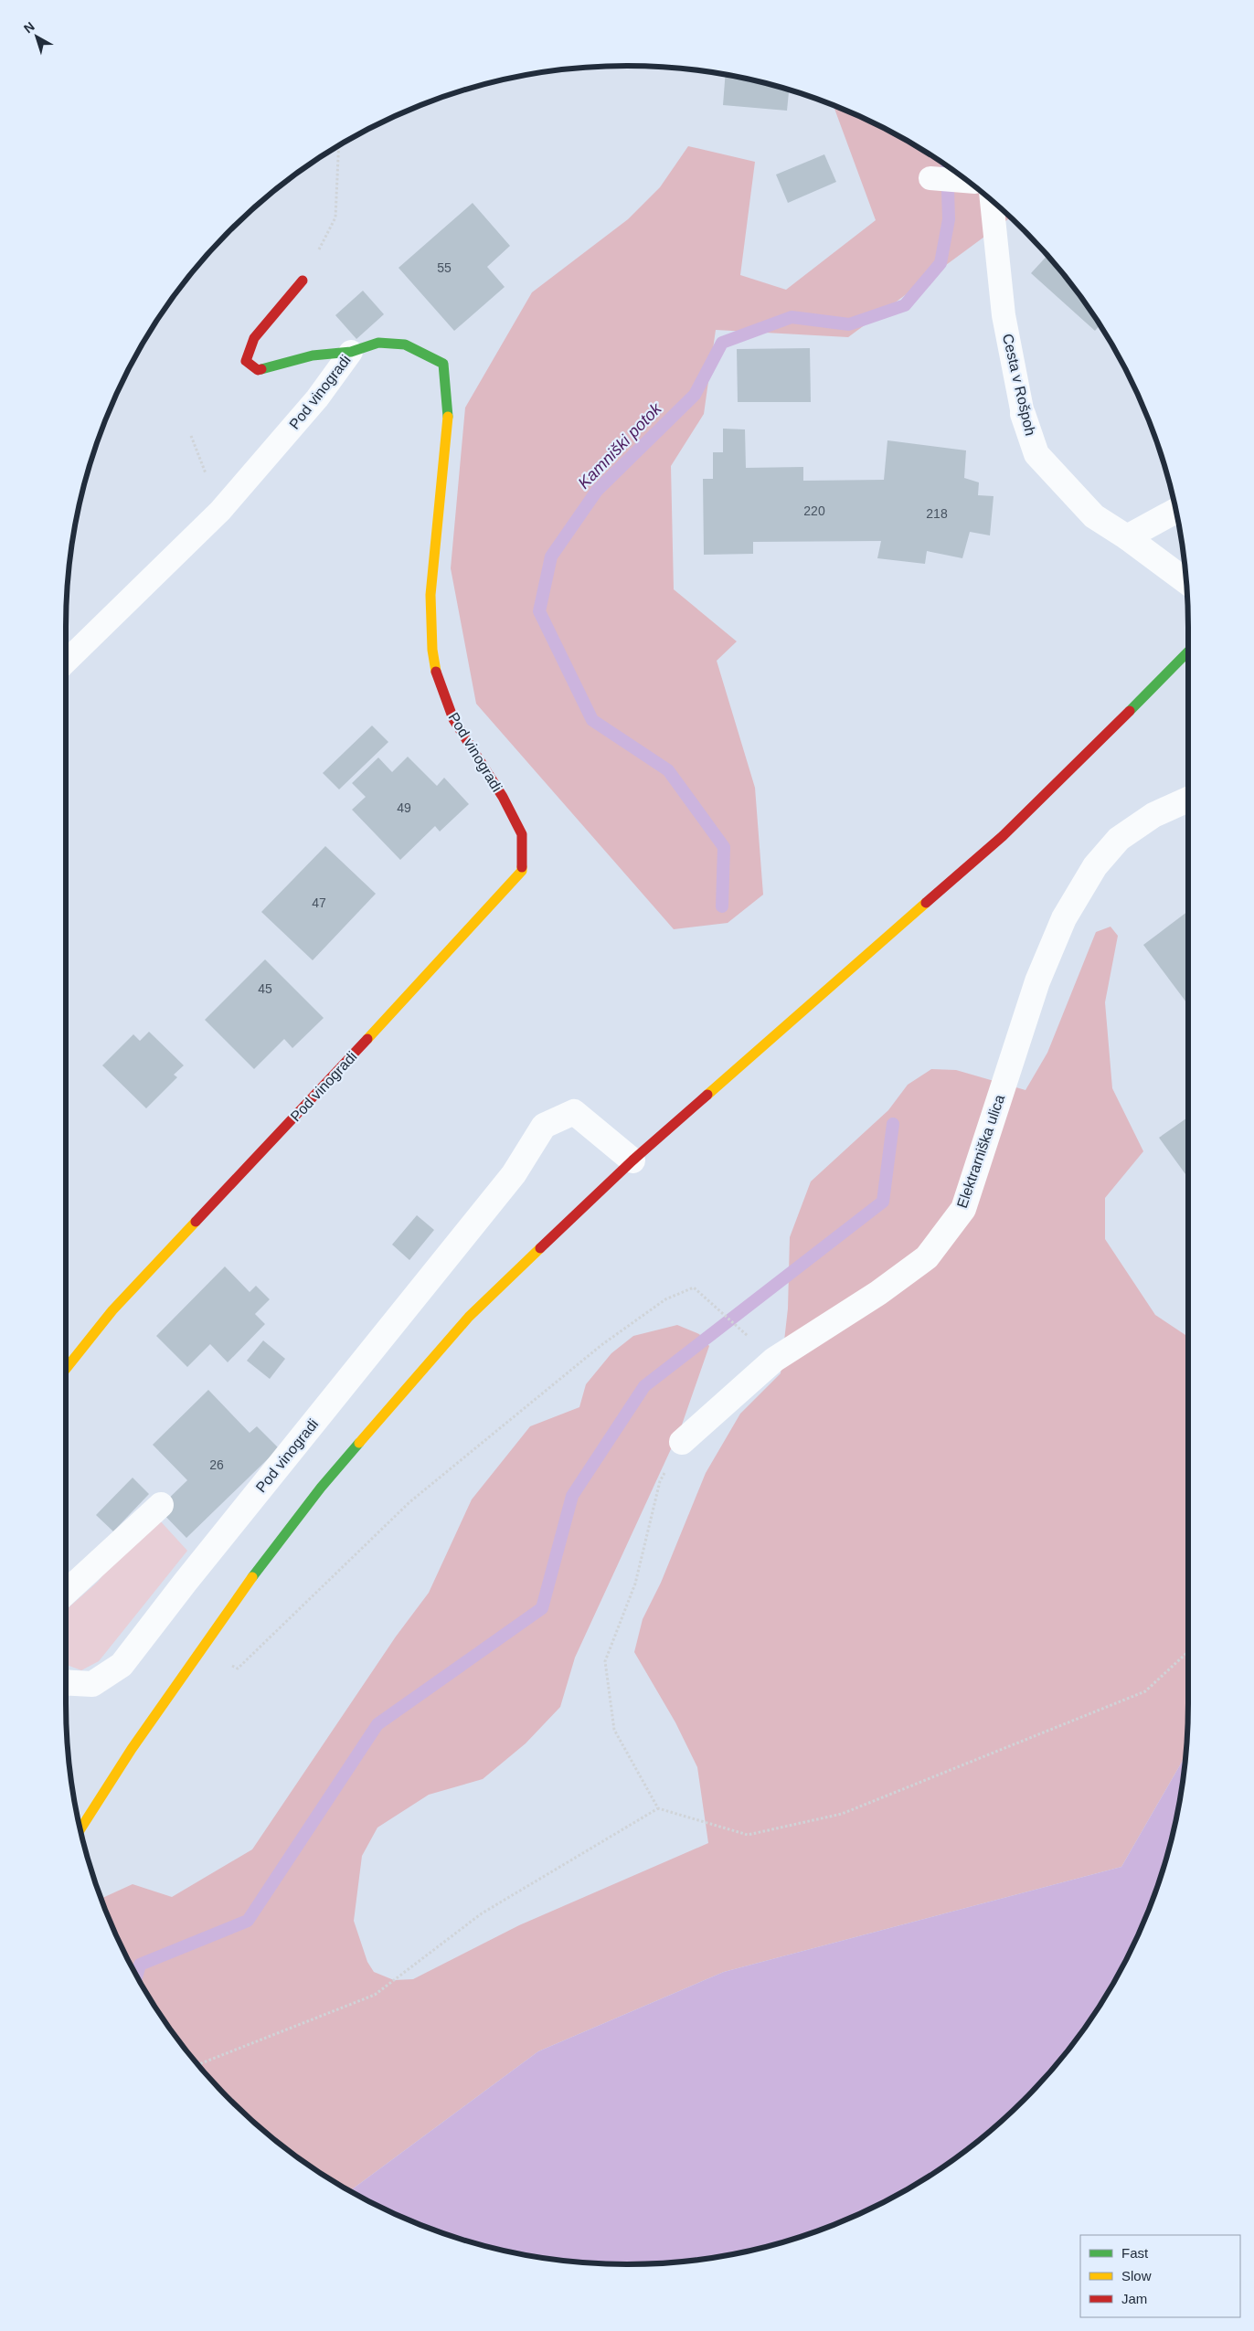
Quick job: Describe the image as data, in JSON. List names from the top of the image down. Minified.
{"streets":{"main road":["Pod vinogradi"],"street":["Cesta v Rošpoh","Elektrarniška ulica"]},"water":["Kamniški potok"],"house_numbers":["55","220","218","49","47","45","26"],"legend":["Fast","Slow","Jam"],"north":"top left"}
